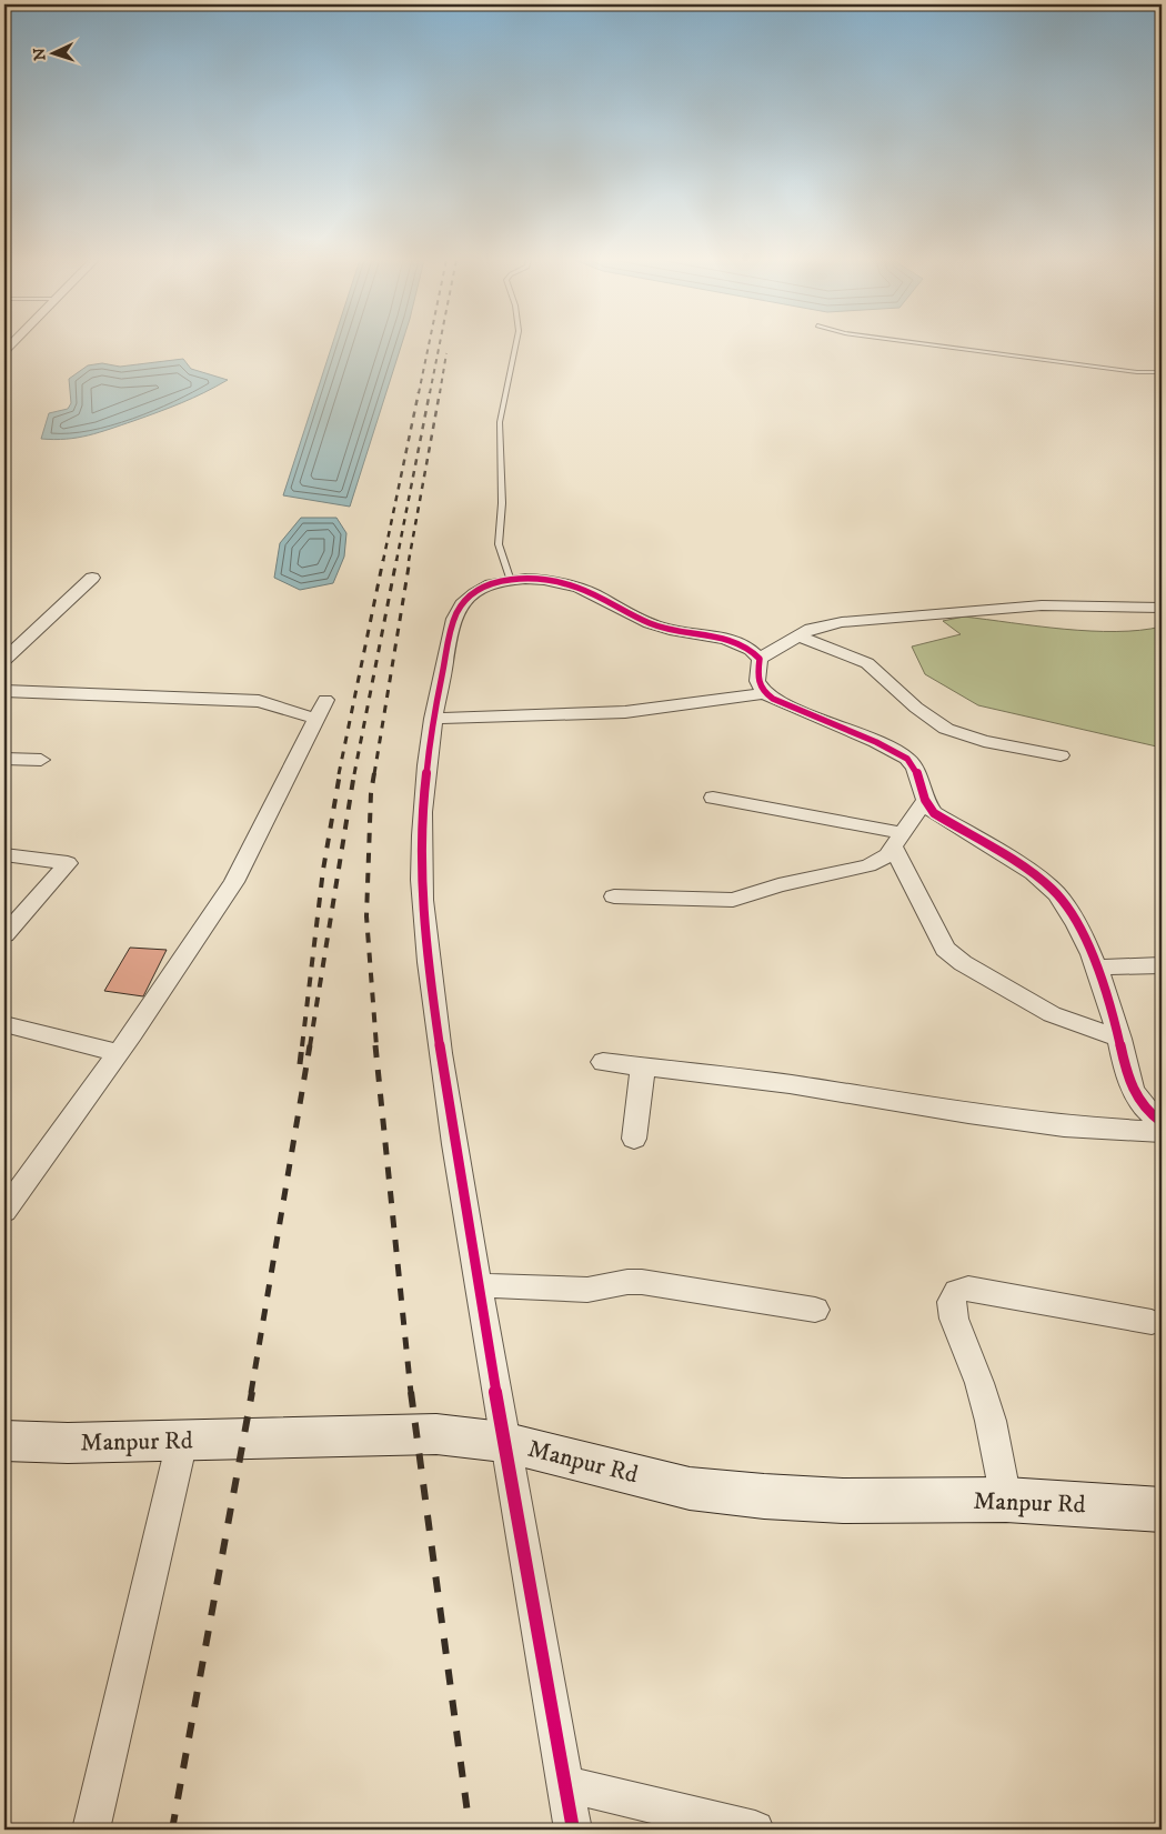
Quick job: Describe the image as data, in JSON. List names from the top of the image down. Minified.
{"streets":{"main road":["Manpur Rd"]},"north":"left"}
